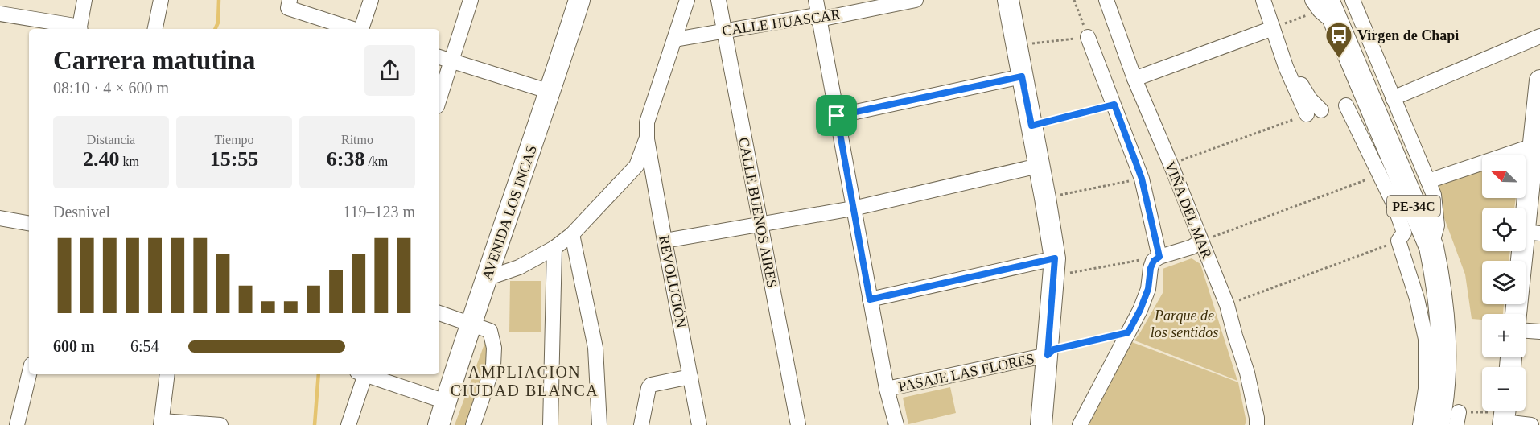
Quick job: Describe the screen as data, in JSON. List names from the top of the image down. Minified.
{"streets":{"main road":["PE-34C"],"street":["CALLE HUASCAR","VIÑA DEL MAR","AVENIDA LOS INCAS","CALLE BUENOS AIRES","REVOLUCIÓN","PASAJE LAS FLORES"]},"crossings":[["CALLE HUASCAR","CALLE BUENOS AIRES"]],"districts":["AMPLIACION CIUDAD BLANCA"],"parks":["Parque de los sentidos"],"places":{"bus stop":["Virgen de Chapi"]},"north":"top left","page":{"heading":["Carrera matutina","08:10 · 4 × 600 m"],"stats":[["Distancia","2.40 km"],["Tiempo","15:55"],["Ritmo","6:38 /km"]],"map_buttons":["+","−"],"chart":["Desnivel","119–123 m"],"list":[{"name":"600 m","note":"6:54"}]}}
